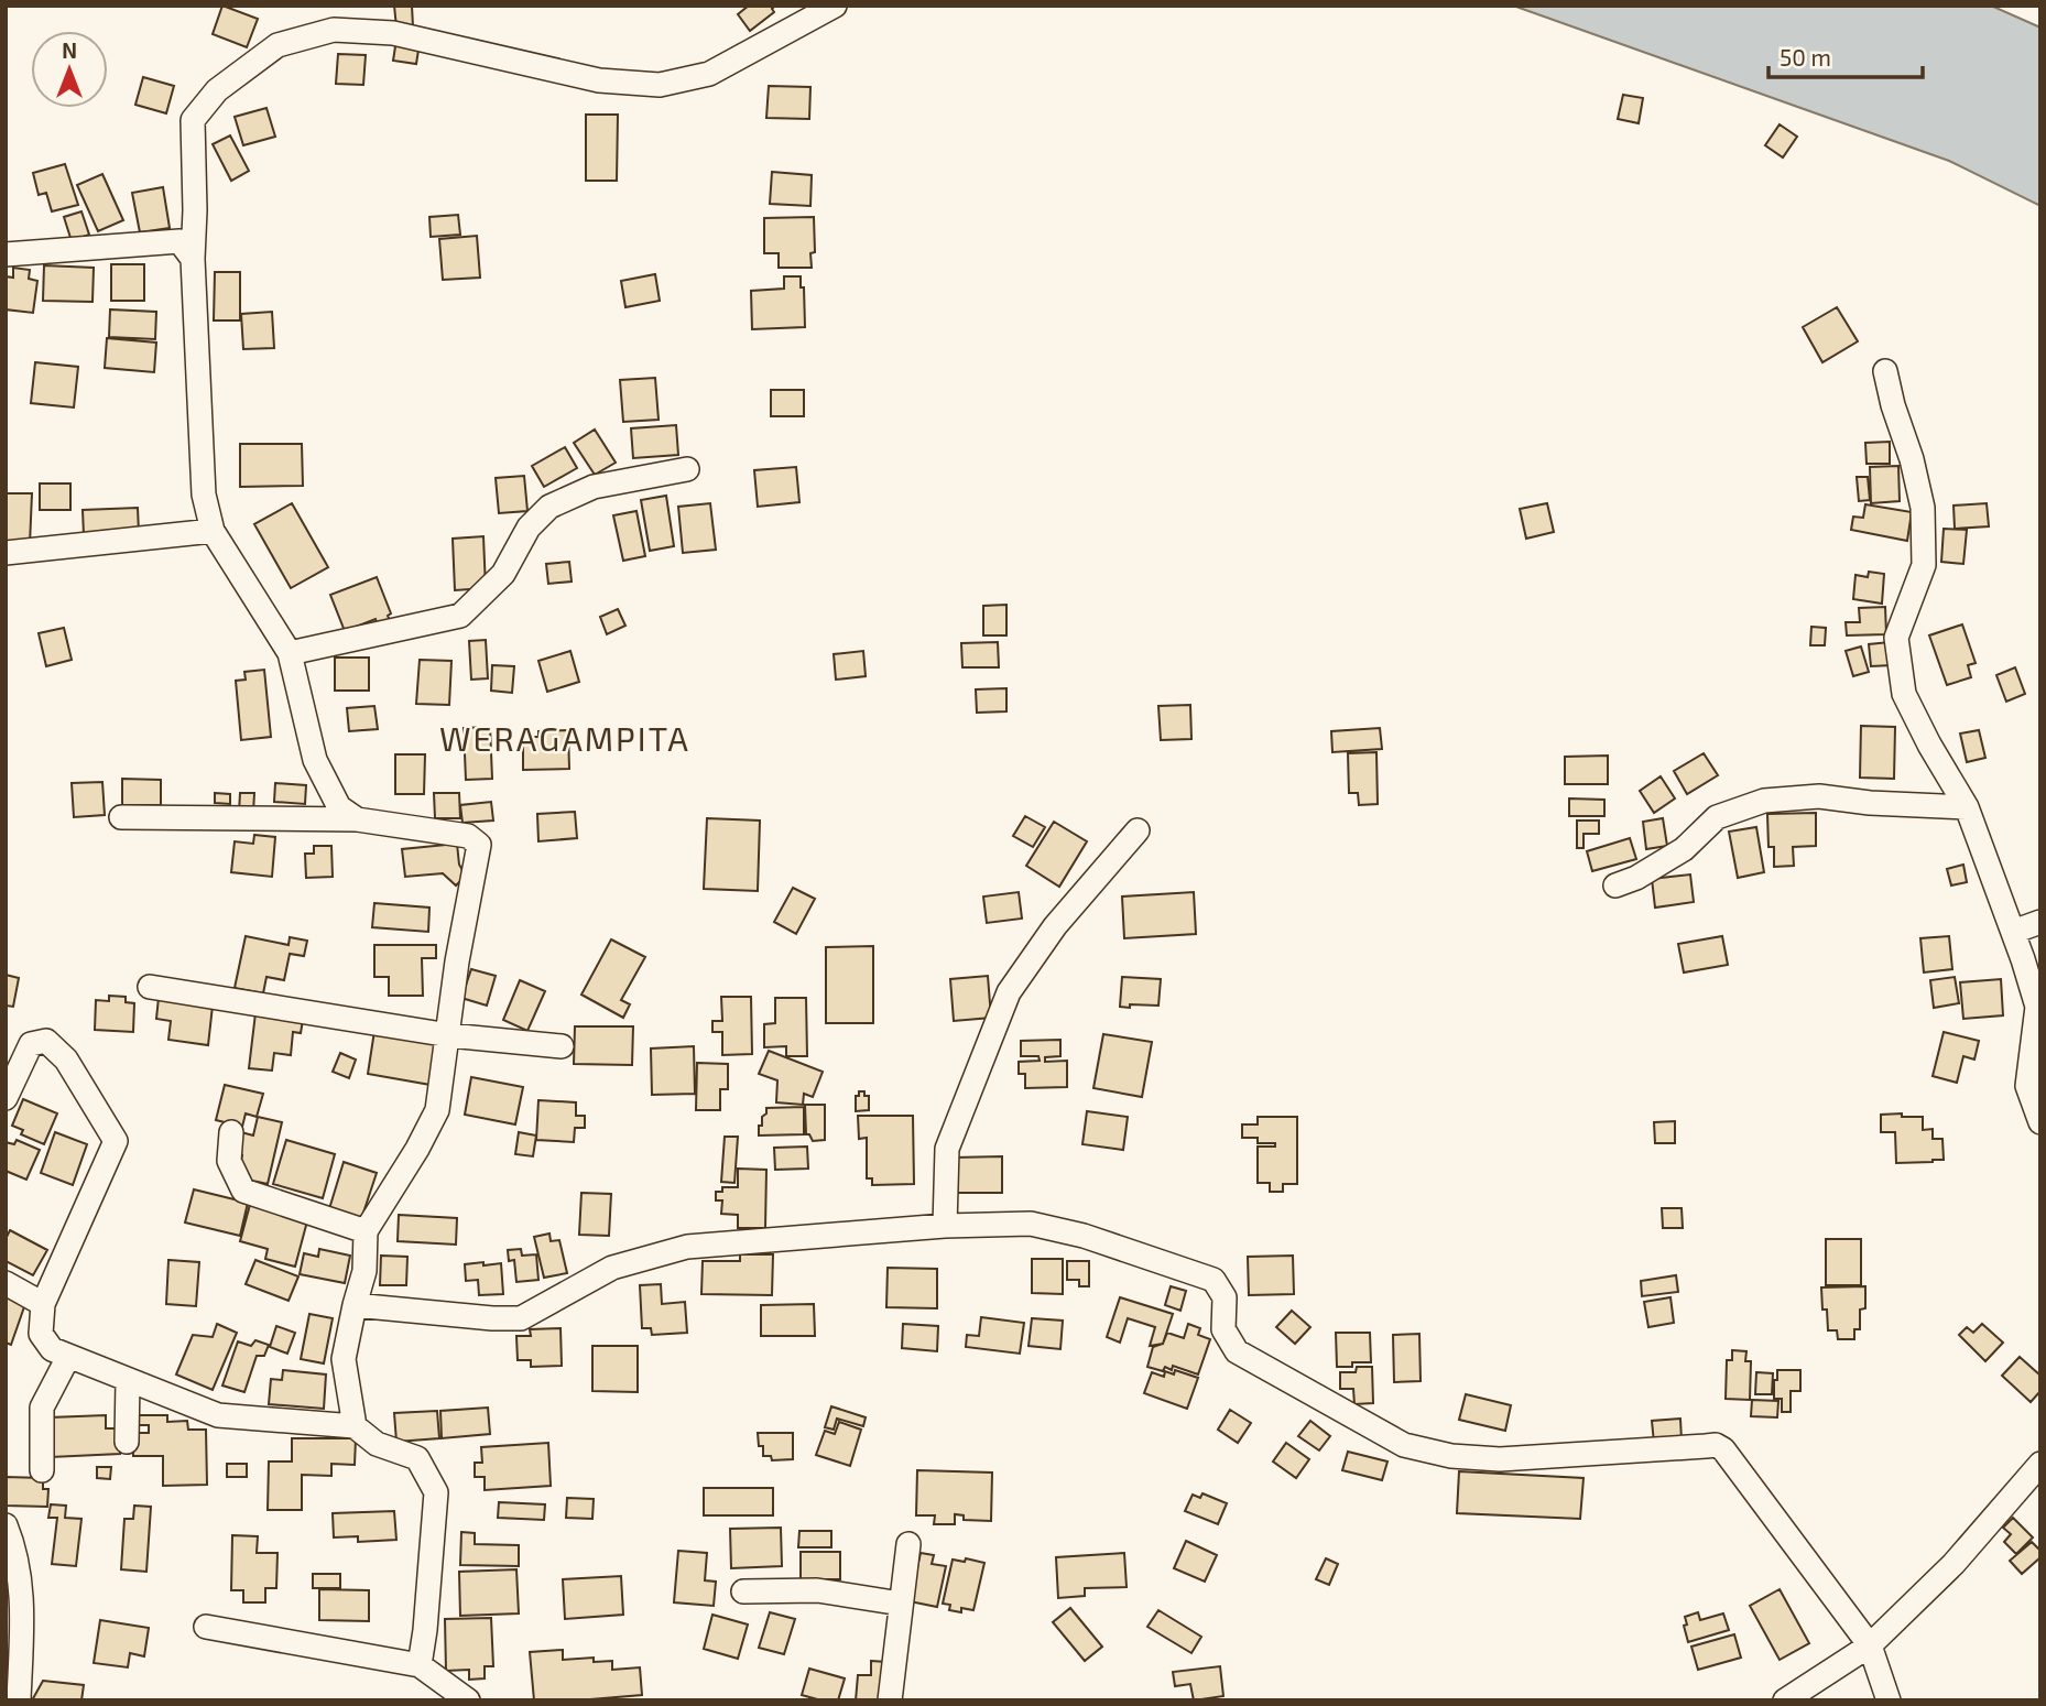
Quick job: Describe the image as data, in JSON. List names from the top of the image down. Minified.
{"districts":["WERAGAMPITA"],"scale_bar":"50 m","north":"top"}
